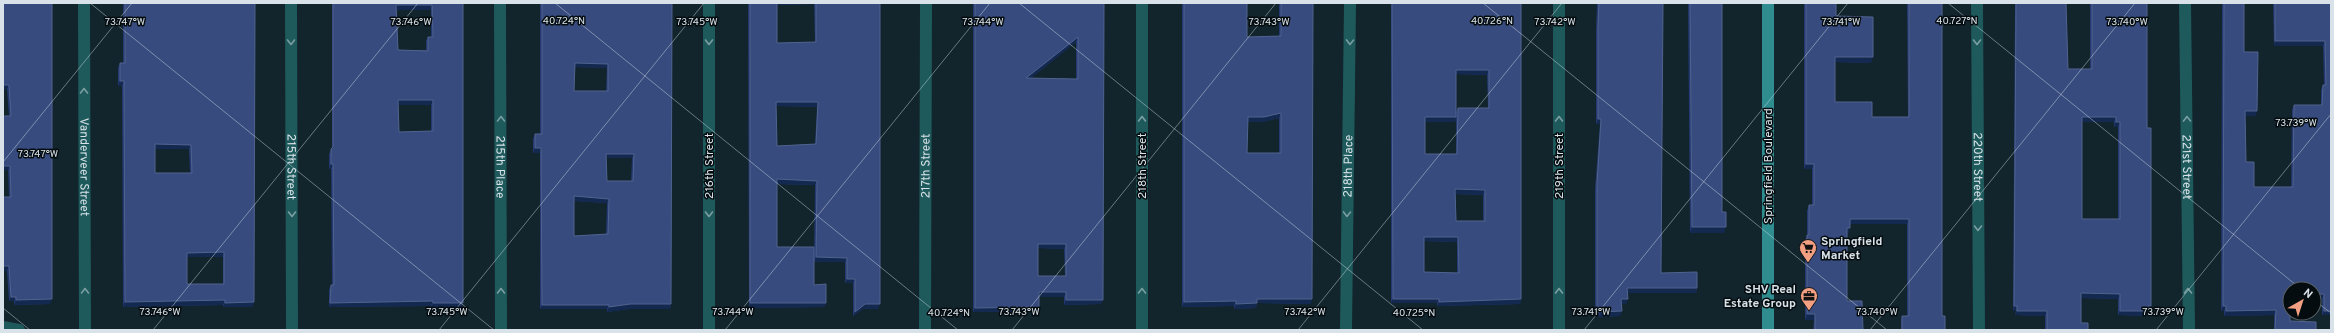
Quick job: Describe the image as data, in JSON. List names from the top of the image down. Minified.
{"streets":{"main road":["Springfield Boulevard"],"street":["Vanderveer Street","215th Place","216th Street","217th Street","218th Street","218th Place","219th Street","220th Street","215th Street","221st Street"]},"one_way":["Vanderveer Street","215th Place","216th Street","218th Street","218th Place","219th Street","220th Street","215th Street","221st Street"],"places":{"supermarket":["Springfield Market"],"office":["SHV Real Estate Group"]},"north":"top right","coordinates":["40.724°N","40.726°N","40.727°N","73.745°W","73.743°W","73.747°W","73.746°W","73.744°W","73.742°W","73.741°W","73.740°W","73.739°W","40.725°N"]}
